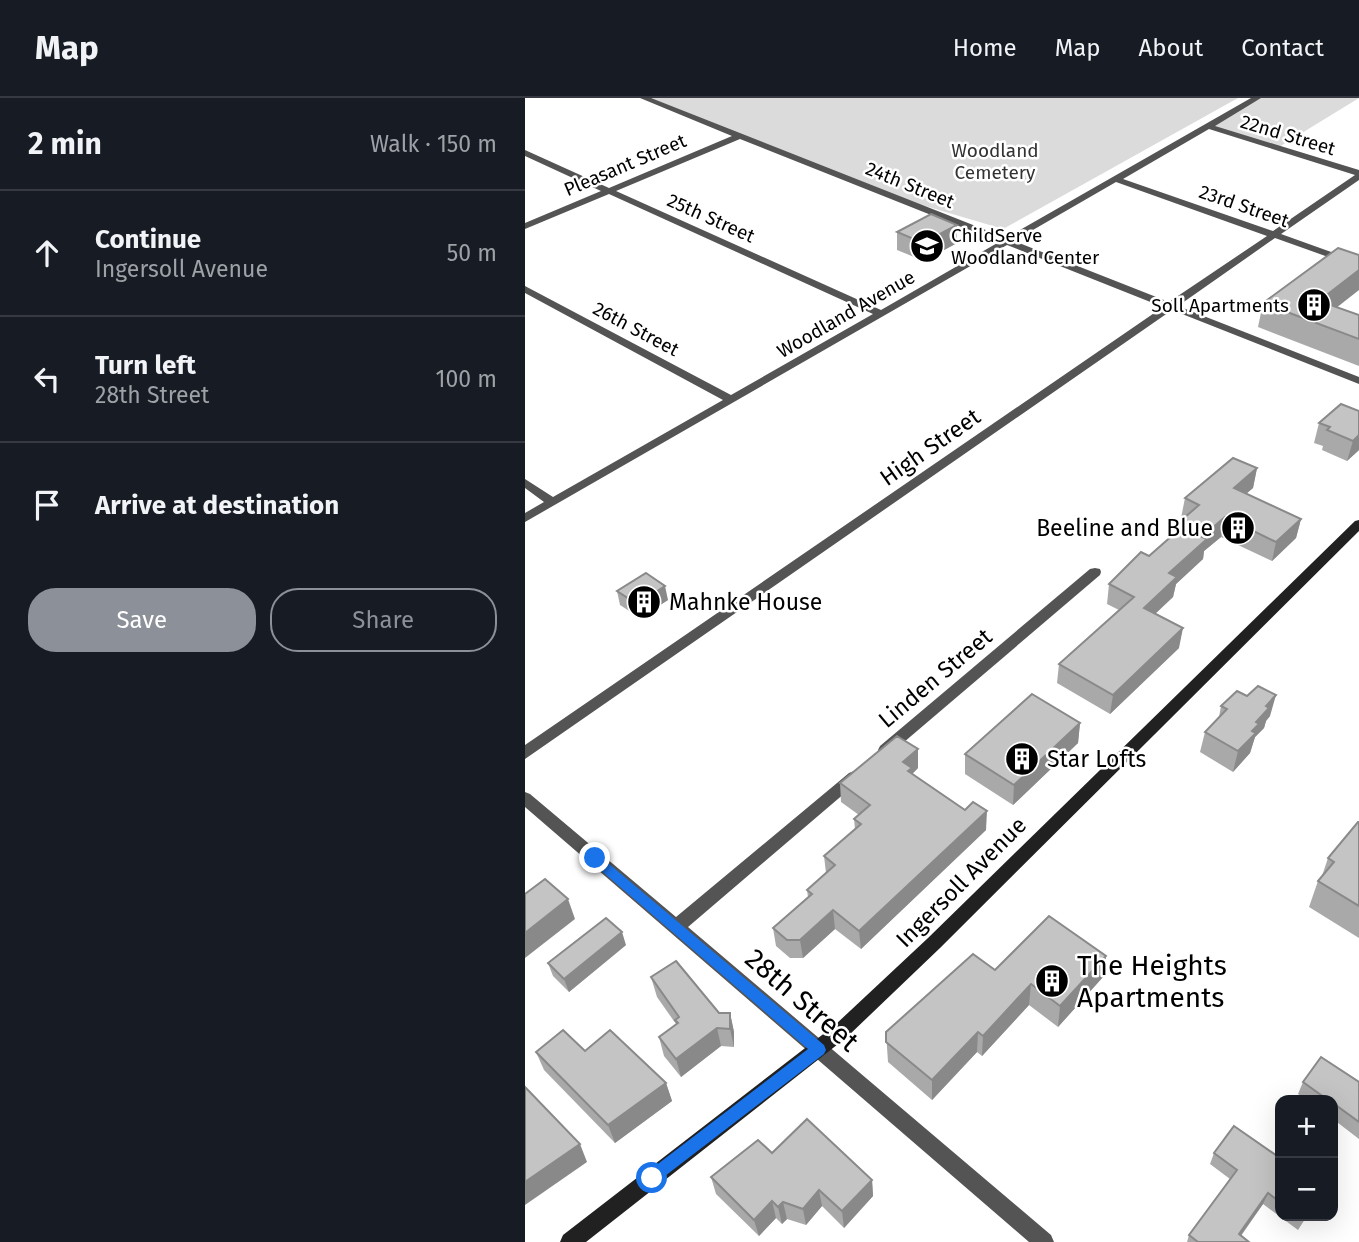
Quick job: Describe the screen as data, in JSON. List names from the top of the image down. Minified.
{"streets":{"main road":["Ingersoll Avenue"],"street":["22nd Street","Pleasant Street","24th Street","23rd Street","25th Street","Woodland Avenue","26th Street","High Street","Linden Street","28th Street"]},"crossings":[["22nd Street","Woodland Avenue"],["22nd Street","High Street"],["Pleasant Street","24th Street"],["Pleasant Street","25th Street"],["24th Street","Woodland Avenue"],["24th Street","High Street"],["23rd Street","Woodland Avenue"],["23rd Street","High Street"],["25th Street","Woodland Avenue"],["Woodland Avenue","26th Street"],["Linden Street","28th Street"],["Ingersoll Avenue","28th Street"]],"parks":["Woodland Cemetery"],"places":{"school or university":["ChildServe Woodland Center"],"building":["Soll Apartments","Beeline and Blue","Mahnke House","Star Lofts","The Heights Apartments"]},"page":{"header":"Map","nav":["Home","Map","About","Contact"],"heading":["2 min","Walk · 150 m"],"list":[["Continue","Ingersoll Avenue","50 m"],["Turn left","28th Street","100 m"],"Arrive at destination"],"buttons":["Save","Share"],"map_buttons":["+","−"]}}
